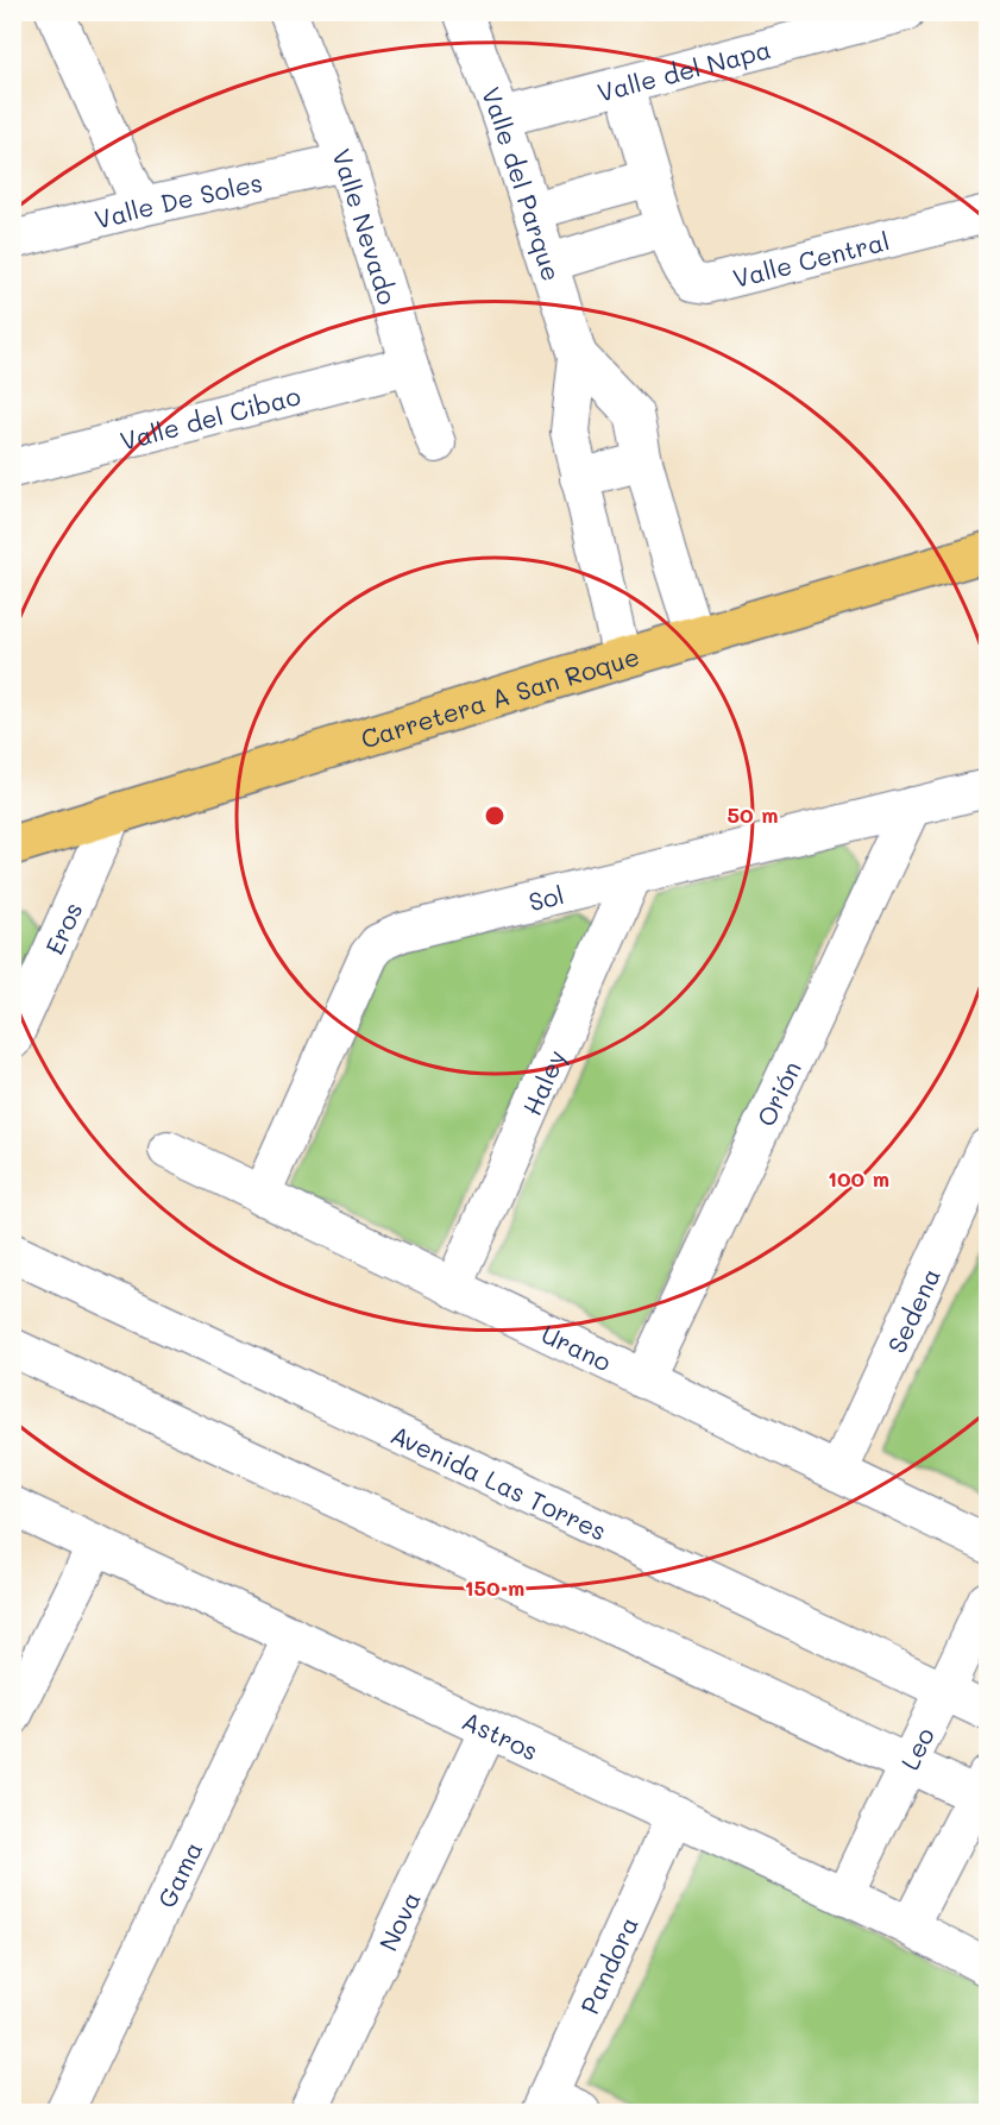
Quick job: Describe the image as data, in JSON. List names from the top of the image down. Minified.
{"streets":{"main road":["Carretera A San Roque"],"street":["Valle del Napa","Valle del Parque","Valle De Soles","Valle Nevado","Valle Central","Valle del Cibao","Sol","Eros","Haley","Orión","Sedena","Urano","Avenida Las Torres","Astros","Leo","Gama","Nova","Pandora"]},"crossings":[["Valle del Napa","Valle del Parque"],["Valle del Napa","Valle Central"],["Valle del Parque","Carretera A San Roque"],["Valle De Soles","Valle Nevado"],["Valle Nevado","Valle del Cibao"],["Carretera A San Roque","Eros"],["Sol","Haley"],["Sol","Orión"],["Sol","Urano"],["Haley","Urano"],["Orión","Urano"],["Sedena","Urano"],["Avenida Las Torres","Leo"],["Astros","Leo"],["Astros","Gama"],["Astros","Nova"],["Astros","Pandora"]],"rings":["50 m","100 m","150 m"]}
